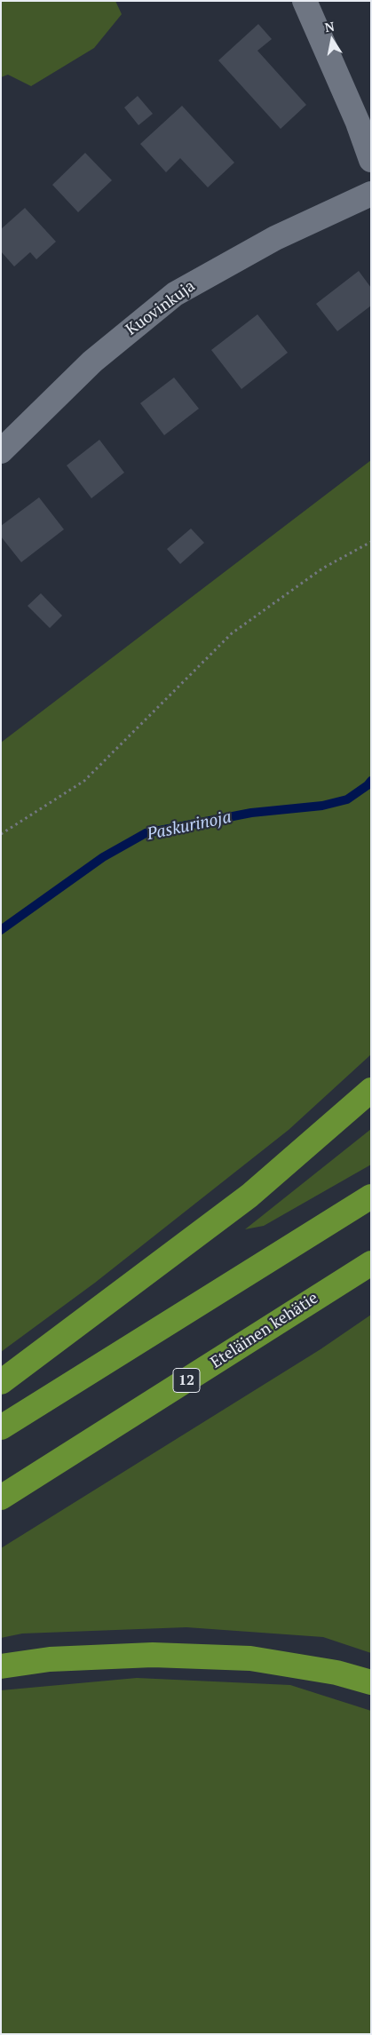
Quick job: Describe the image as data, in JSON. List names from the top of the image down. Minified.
{"streets":{"highway":["Eteläinen kehätie","12"],"street":["Kuovinkuja"]},"water":["Paskurinoja"],"north":"top"}
